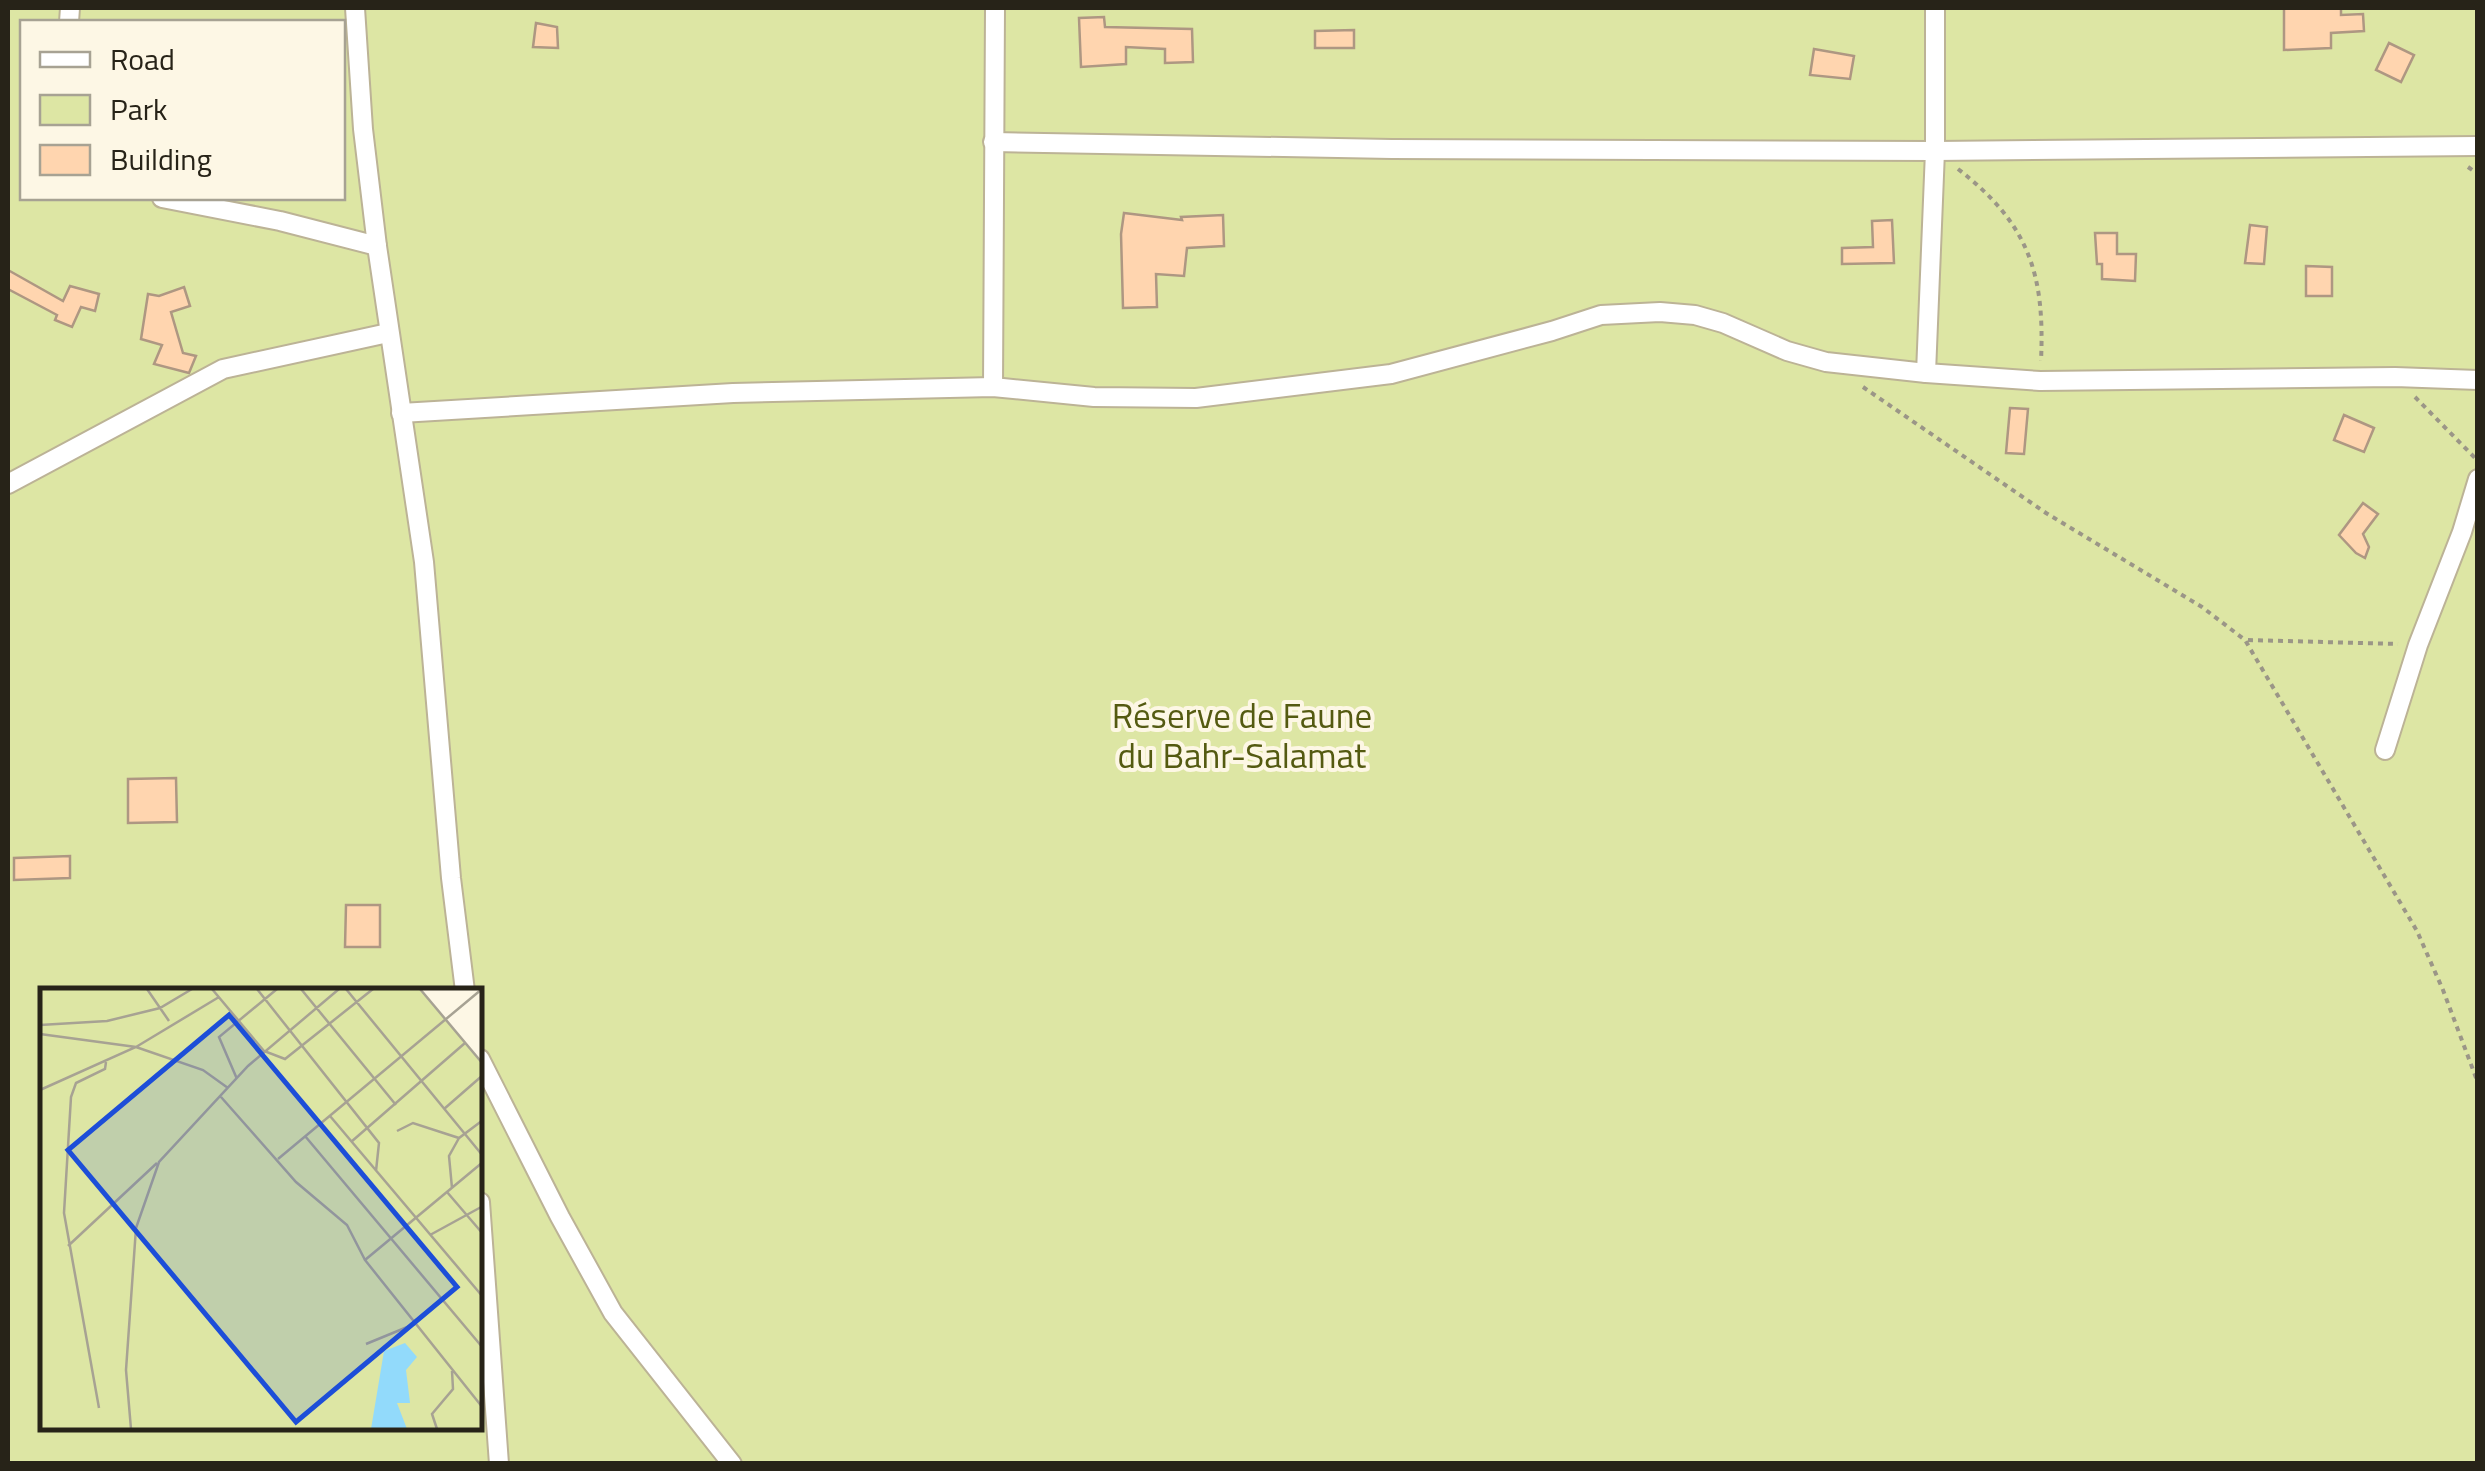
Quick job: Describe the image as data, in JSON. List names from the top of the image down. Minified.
{"parks":["Réserve de Faune du Bahr-Salamat"],"legend":["Road","Park","Building"]}
